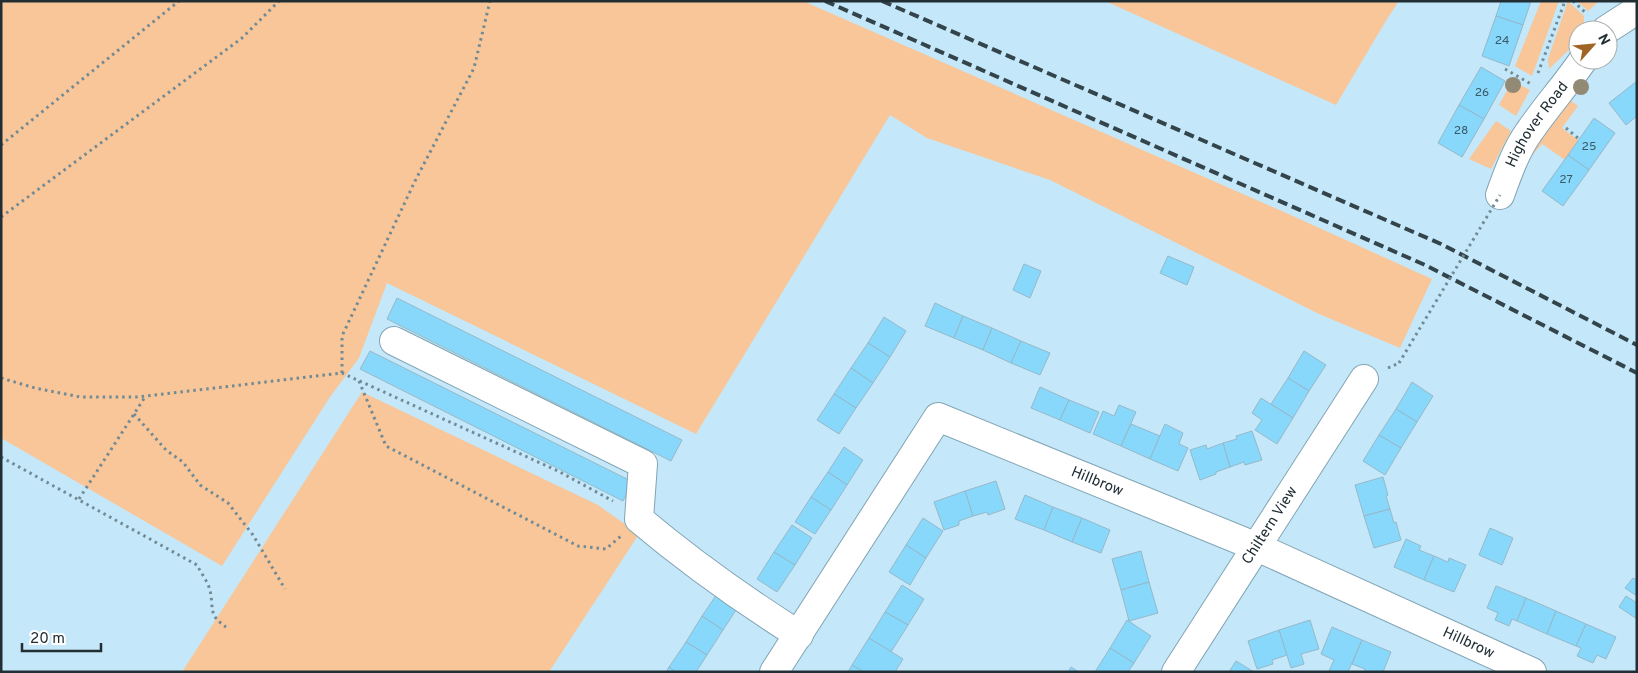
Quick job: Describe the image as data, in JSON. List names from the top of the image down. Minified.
{"streets":{"street":["Highover Road","Hillbrow","Chiltern View"]},"crossings":[["Hillbrow","Chiltern View"]],"house_numbers":["24","26","28","25","27"],"scale_bar":"20 m","north":"top right"}
